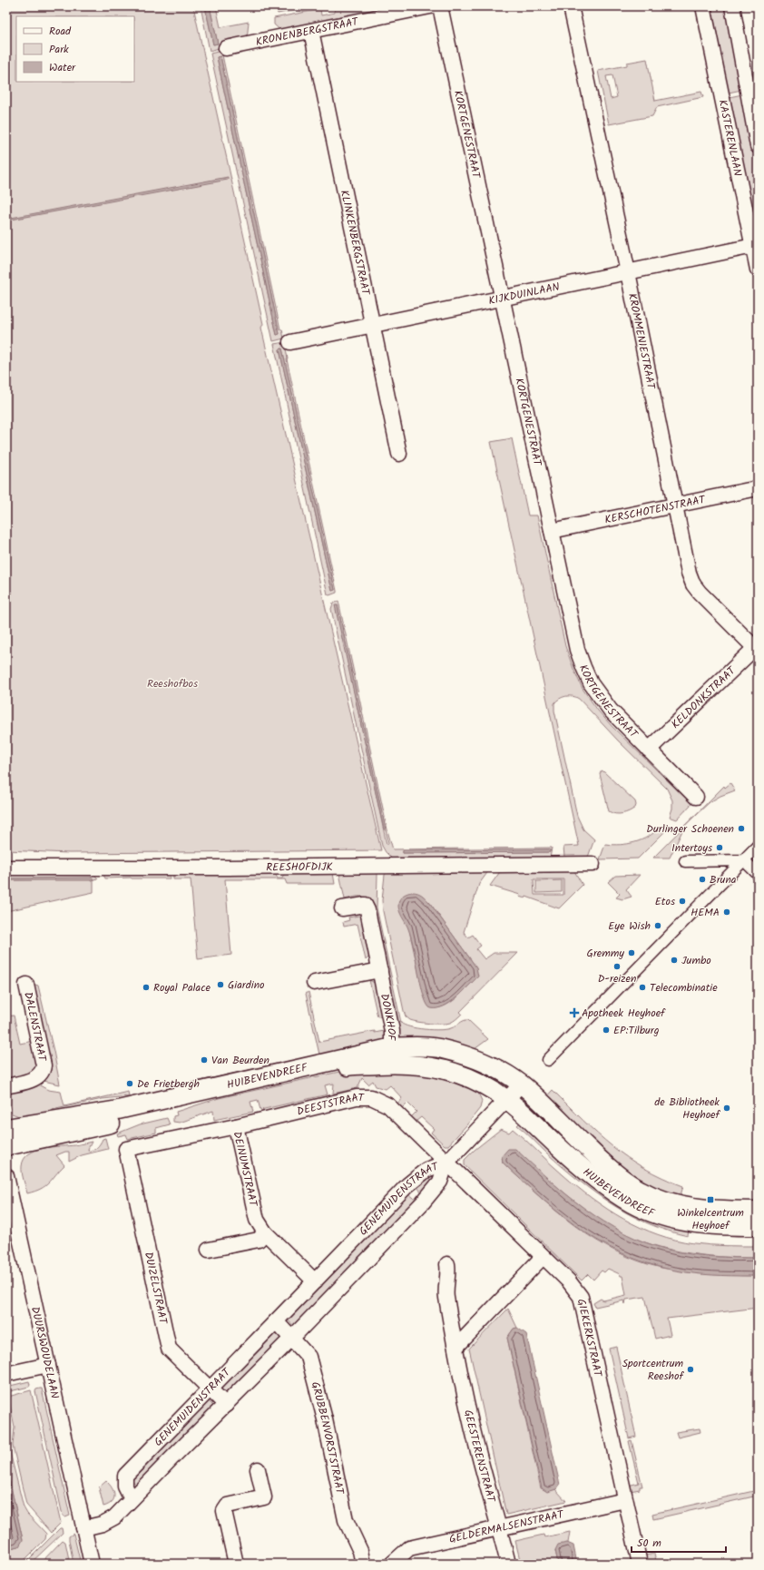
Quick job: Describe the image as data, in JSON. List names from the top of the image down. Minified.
{"streets":{"street":["KRONENBERGSTRAAT","KORTGENESTRAAT","KASTERENLAAN","KLINKENBERGSTRAAT","KIJKDUINLAAN","KROMMENIESTRAAT","KERSCHOTENSTRAAT","KELDONKSTRAAT","REESHOFDIJK","DONKHOF","DALENSTRAAT","HUIBEVENDREEF","DEESTSTRAAT","DEINUMSTRAAT","GENEMUIDENSTRAAT","DUIZELSTRAAT","GIEKERKSTRAAT","DUURSWOUDELAAN","GRUBBENVORSTSTRAAT","GEESTERENSTRAAT","GELDERMALSENSTRAAT"]},"crossings":[["KRONENBERGSTRAAT","KLINKENBERGSTRAAT"],["KORTGENESTRAAT","KIJKDUINLAAN"],["KORTGENESTRAAT","KERSCHOTENSTRAAT"],["KORTGENESTRAAT","KELDONKSTRAAT"],["KASTERENLAAN","KIJKDUINLAAN"],["KLINKENBERGSTRAAT","KIJKDUINLAAN"],["KIJKDUINLAAN","KROMMENIESTRAAT"],["KROMMENIESTRAAT","KERSCHOTENSTRAAT"],["KROMMENIESTRAAT","KELDONKSTRAAT"],["DONKHOF","HUIBEVENDREEF"],["DEESTSTRAAT","DEINUMSTRAAT"],["DEESTSTRAAT","GENEMUIDENSTRAAT"],["DEESTSTRAAT","GIEKERKSTRAAT"],["DEINUMSTRAAT","GENEMUIDENSTRAAT"],["DEINUMSTRAAT","DUIZELSTRAAT"],["GENEMUIDENSTRAAT","DUIZELSTRAAT"],["GENEMUIDENSTRAAT","GIEKERKSTRAAT"],["GENEMUIDENSTRAAT","DUURSWOUDELAAN"],["GENEMUIDENSTRAAT","GRUBBENVORSTSTRAAT"],["GIEKERKSTRAAT","GELDERMALSENSTRAAT"],["GEESTERENSTRAAT","GELDERMALSENSTRAAT"]],"parks":["Reeshofbos"],"places":{"other":["Durlinger Schoenen","Intertoys","Bruna","Etos","HEMA","Eye Wish","Gremmy","Jumbo","D-reizen","Giardino","Royal Palace","Telecombinatie","EP:Tilburg","Van Beurden","De Frietbergh","de Bibliotheek Heyhoef","Sportcentrum Reeshof"],"health":["Apotheek Heyhoef"],"transit":["Winkelcentrum Heyhoef"]},"legend":["Road","Park","Water"],"scale_bar":"50 m"}
